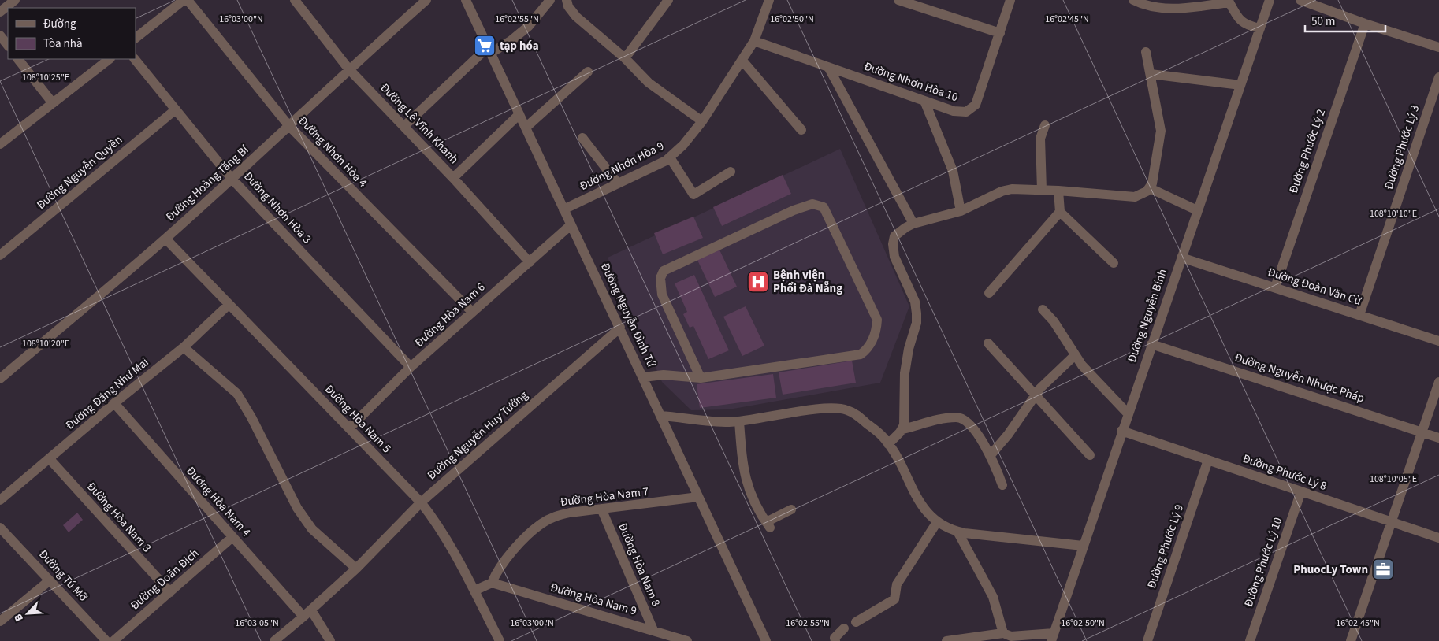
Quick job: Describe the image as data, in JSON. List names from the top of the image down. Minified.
{"streets":{"street":["Đường Nhơn Hòa 10","Đường Lê Vĩnh Khanh","Đường Phước Lý 3","Đường Phước Lý 2","Đường Nhơn Hòa 4","Đường Nhơn Hòa 9","Đường Nguyễn Quyền","Đường Hoàng Tăng Bí","Đường Nhơn Hòa 3","Đường Đoàn Văn Cừ","Đường Hòa Nam 6","Đường Nguyễn Đình Tứ","Đường Nguyễn Bính","Đường Nguyễn Nhược Pháp","Đường Đặng Như Mai","Đường Hòa Nam 5","Đường Nguyễn Huy Tưởng","Đường Phước Lý 8","Đường Hòa Nam 7","Đường Hòa Nam 4","Đường Hòa Nam 3","Đường Phước Lý 9","Đường Phước Lý 10","Đường Hòa Nam 8","Đường Tú Mỡ","Đường Doãn Địch","Đường Hòa Nam 9"]},"crossings":[["Đường Nhơn Hòa 10","Đường Nhơn Hòa 9"],["Đường Lê Vĩnh Khanh","Đường Hoàng Tăng Bí"],["Đường Lê Vĩnh Khanh","Đường Hòa Nam 6"],["Đường Phước Lý 3","Đường Đoàn Văn Cừ"],["Đường Phước Lý 2","Đường Đoàn Văn Cừ"],["Đường Nhơn Hòa 4","Đường Hoàng Tăng Bí"],["Đường Nhơn Hòa 4","Đường Hòa Nam 6"],["Đường Nhơn Hòa 9","Đường Nguyễn Đình Tứ"],["Đường Nguyễn Quyền","Đường Nhơn Hòa 3"],["Đường Hoàng Tăng Bí","Đường Nhơn Hòa 3"],["Đường Hoàng Tăng Bí","Đường Hòa Nam 5"],["Đường Nhơn Hòa 3","Đường Hòa Nam 6"],["Đường Đoàn Văn Cừ","Đường Nguyễn Bính"],["Đường Hòa Nam 6","Đường Nguyễn Đình Tứ"],["Đường Hòa Nam 6","Đường Hòa Nam 5"],["Đường Nguyễn Đình Tứ","Đường Nguyễn Huy Tưởng"],["Đường Nguyễn Đình Tứ","Đường Hòa Nam 7"],["Đường Nguyễn Bính","Đường Nguyễn Nhược Pháp"],["Đường Nguyễn Bính","Đường Phước Lý 8"],["Đường Đặng Như Mai","Đường Hòa Nam 5"],["Đường Đặng Như Mai","Đường Hòa Nam 4"],["Đường Đặng Như Mai","Đường Hòa Nam 3"],["Đường Hòa Nam 5","Đường Nguyễn Huy Tưởng"],["Đường Nguyễn Huy Tưởng","Đường Hòa Nam 4"],["Đường Phước Lý 8","Đường Phước Lý 9"],["Đường Phước Lý 8","Đường Phước Lý 10"],["Đường Hòa Nam 7","Đường Hòa Nam 8"],["Đường Hòa Nam 7","Đường Hòa Nam 9"],["Đường Hòa Nam 4","Đường Doãn Địch"],["Đường Hòa Nam 3","Đường Doãn Địch"],["Đường Hòa Nam 8","Đường Hòa Nam 9"]],"places":{"supermarket":["tạp hóa"],"hospital":["Bệnh viện Phổi Đà Nẵng"],"office":["PhuocLy Town"]},"legend":["Đường","Tòa nhà"],"scale_bar":"50 m","north":"bottom left","coordinates":["16°03'00\"N","16°02'55\"N","16°02'50\"N","16°02'45\"N","108°10'25\"E","108°10'10\"E","108°10'20\"E","108°10'05\"E","16°03'05\"N"]}
